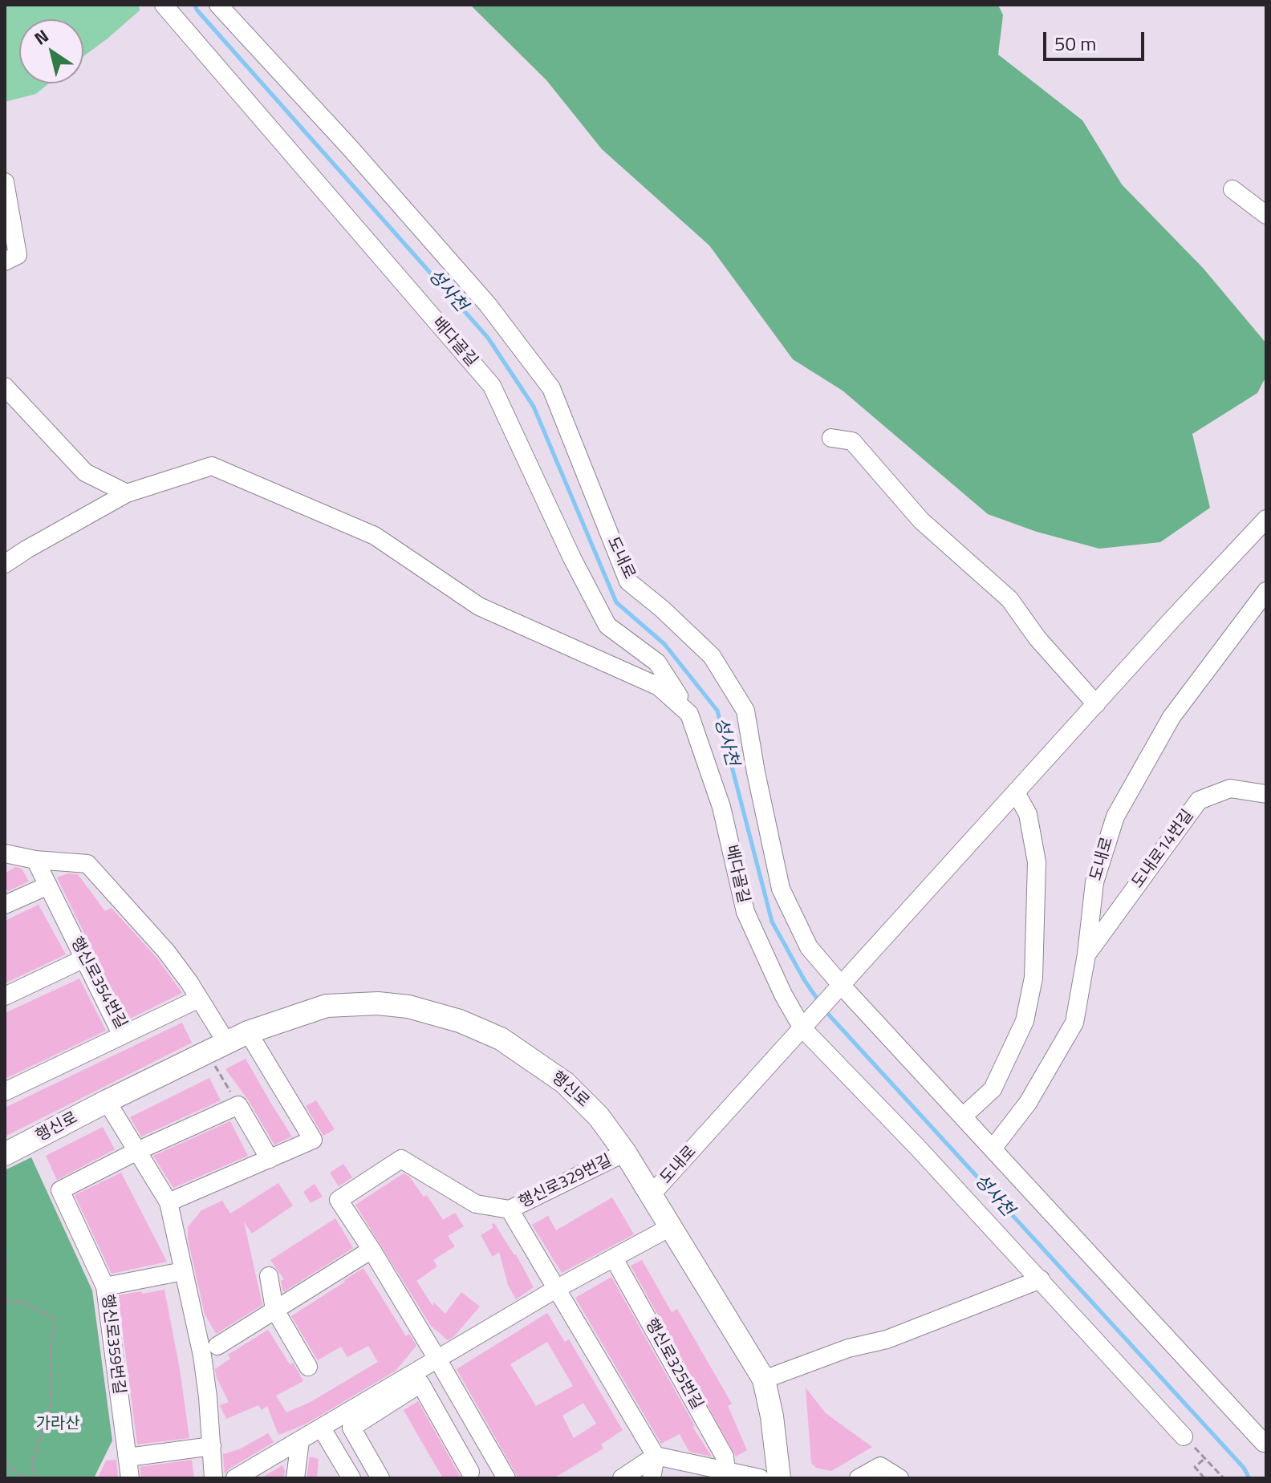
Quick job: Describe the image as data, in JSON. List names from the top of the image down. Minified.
{"streets":{"main road":["행신로"],"street":["배다골길","도내로","도내로14번길","행신로354번길","행신로329번길","행신로359번길","행신로325번길"]},"crossings":[["배다골길","도내로"],["도내로","도내로14번길"],["도내로","행신로"],["행신로","행신로329번길"]],"water":["성사천"],"parks":["가라산"],"scale_bar":"50 m","north":"top left"}
